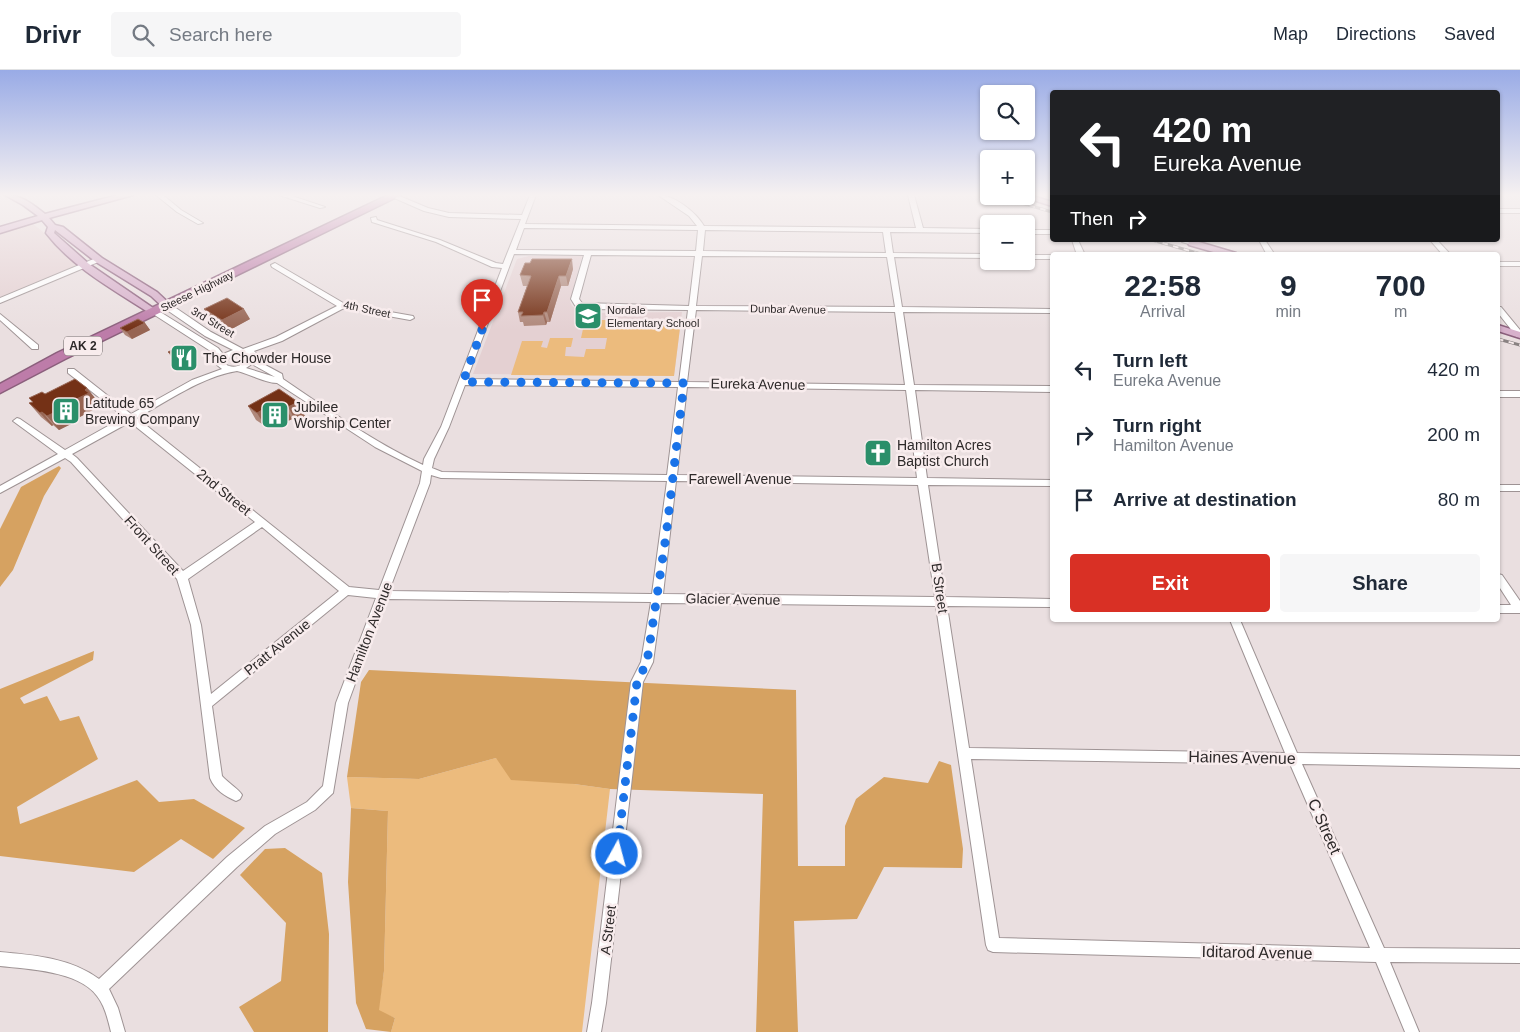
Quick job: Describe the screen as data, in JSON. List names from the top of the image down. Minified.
{"streets":{"highway":["Steese Highway","AK 2"],"main road":["3rd Street"],"street":["4th Street","Dunbar Avenue","Eureka Avenue","Farewell Avenue","2nd Street","Front Street","B Street","Glacier Avenue","Hamilton Avenue","Pratt Avenue","Haines Avenue","C Street","A Street","Iditarod Avenue"]},"crossings":[["Steese Highway","3rd Street"],["Dunbar Avenue","B Street"],["Dunbar Avenue","A Street"],["Eureka Avenue","B Street"],["Eureka Avenue","Hamilton Avenue"],["Eureka Avenue","A Street"],["Farewell Avenue","B Street"],["Farewell Avenue","Hamilton Avenue"],["Farewell Avenue","A Street"],["2nd Street","Pratt Avenue"],["Front Street","Pratt Avenue"],["B Street","Glacier Avenue"],["B Street","Haines Avenue"],["B Street","Iditarod Avenue"],["Glacier Avenue","Hamilton Avenue"],["Glacier Avenue","A Street"],["Haines Avenue","C Street"],["C Street","Iditarod Avenue"]],"places":{"school or university":["Nordale Elementary School"],"restaurant":["The Chowder House"],"building":["Latitude 65 Brewing Company","Jubilee Worship Center"],"church":["Hamilton Acres Baptist Church"]},"page":{"header":"Drivr","search":"Search here","nav":["Map","Directions","Saved"],"map_buttons":["+","−"],"turn":["420 m","Eureka Avenue"],"then":"Then","eta":["22:58","Arrival","9","min","700","m"],"list":[{"name":"Turn left","note":"Eureka Avenue","value":"420 m"},{"name":"Turn right","note":"Hamilton Avenue","value":"200 m"},{"name":"Arrive at destination","value":"80 m"}],"buttons":["Exit","Share"]}}
